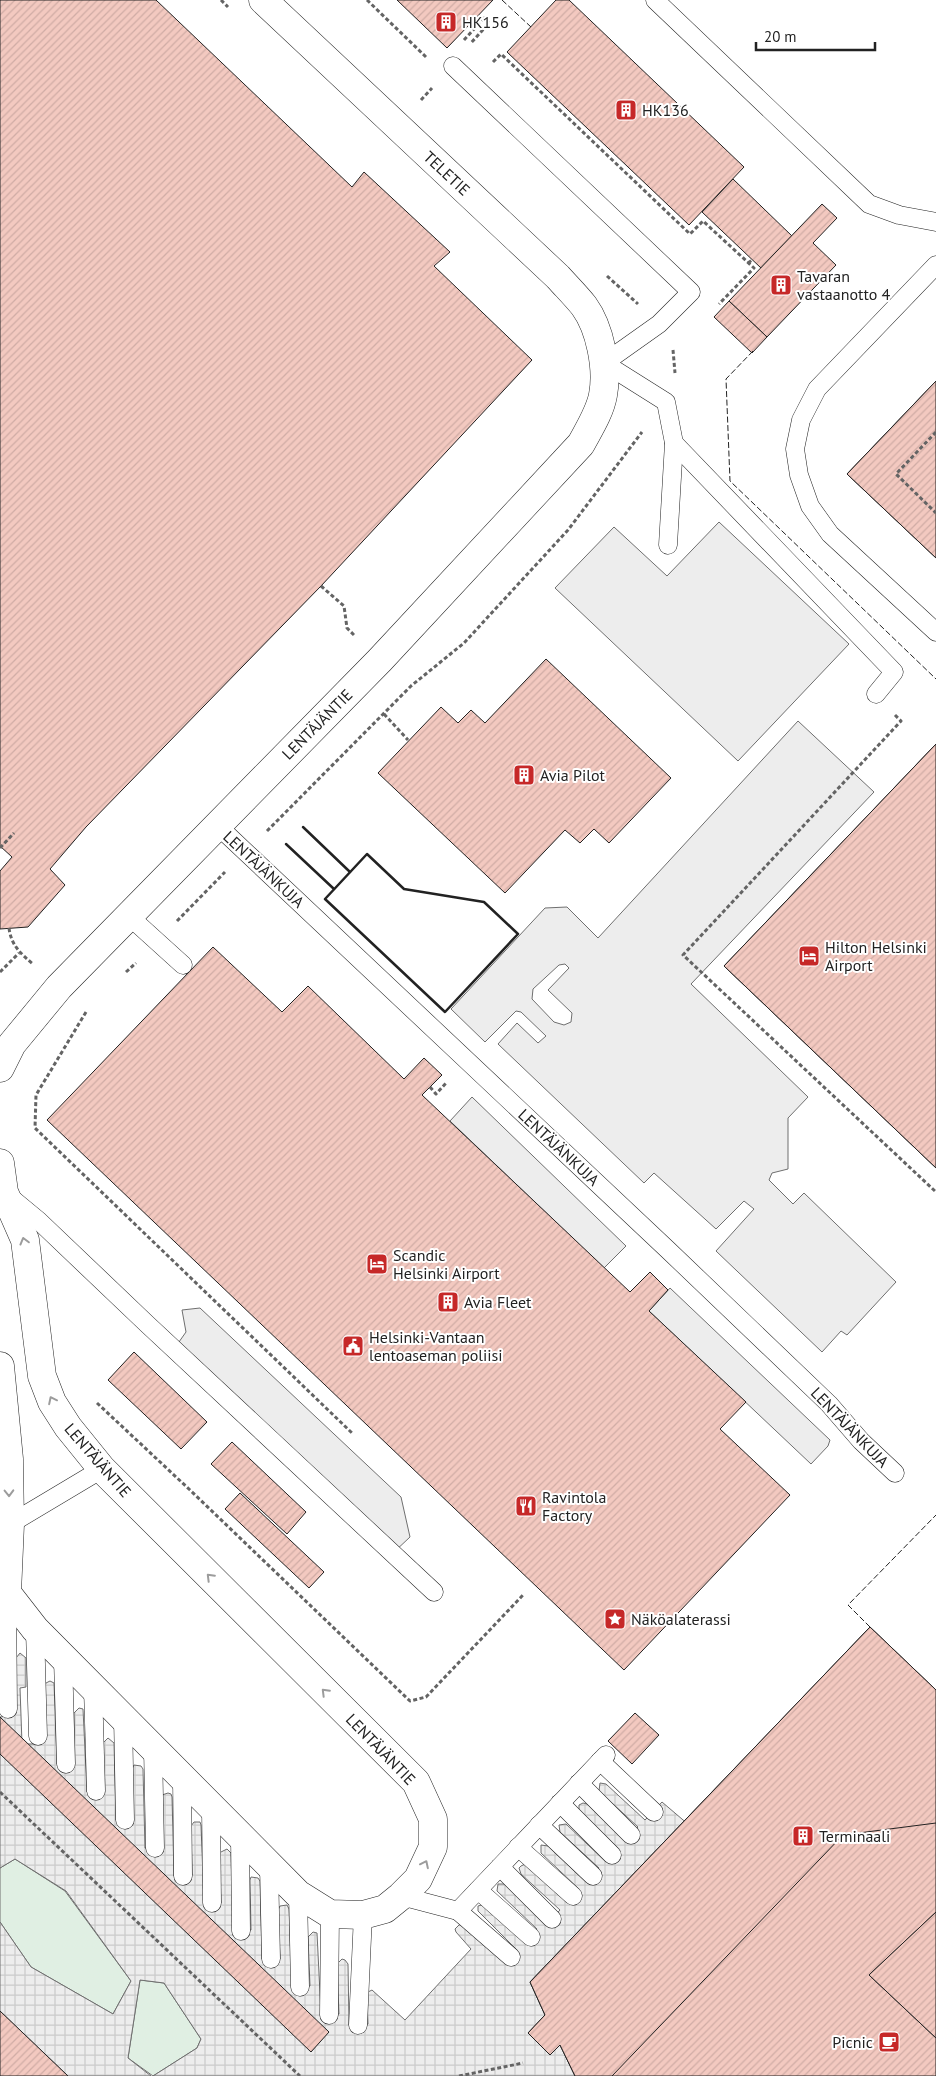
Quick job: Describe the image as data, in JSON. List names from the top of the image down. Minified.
{"streets":{"street":["TELETIE","LENTÄJÄNTIE"],"lane":["LENTÄJÄNKUJA"]},"crossings":[["TELETIE","LENTÄJÄNTIE"],["LENTÄJÄNTIE","LENTÄJÄNKUJA"]],"places":{"building":["HK156","HK136","Tavaran vastaanotto 4","Avia Pilot","Avia Fleet","Terminaali"],"hotel":["Hilton Helsinki Airport","Scandic Helsinki Airport"],"public building":["Helsinki-Vantaan lentoaseman poliisi"],"restaurant":["Ravintola Factory"],"place":["Näköalaterassi"],"cafe":["Picnic"]},"scale_bar":"20 m"}
